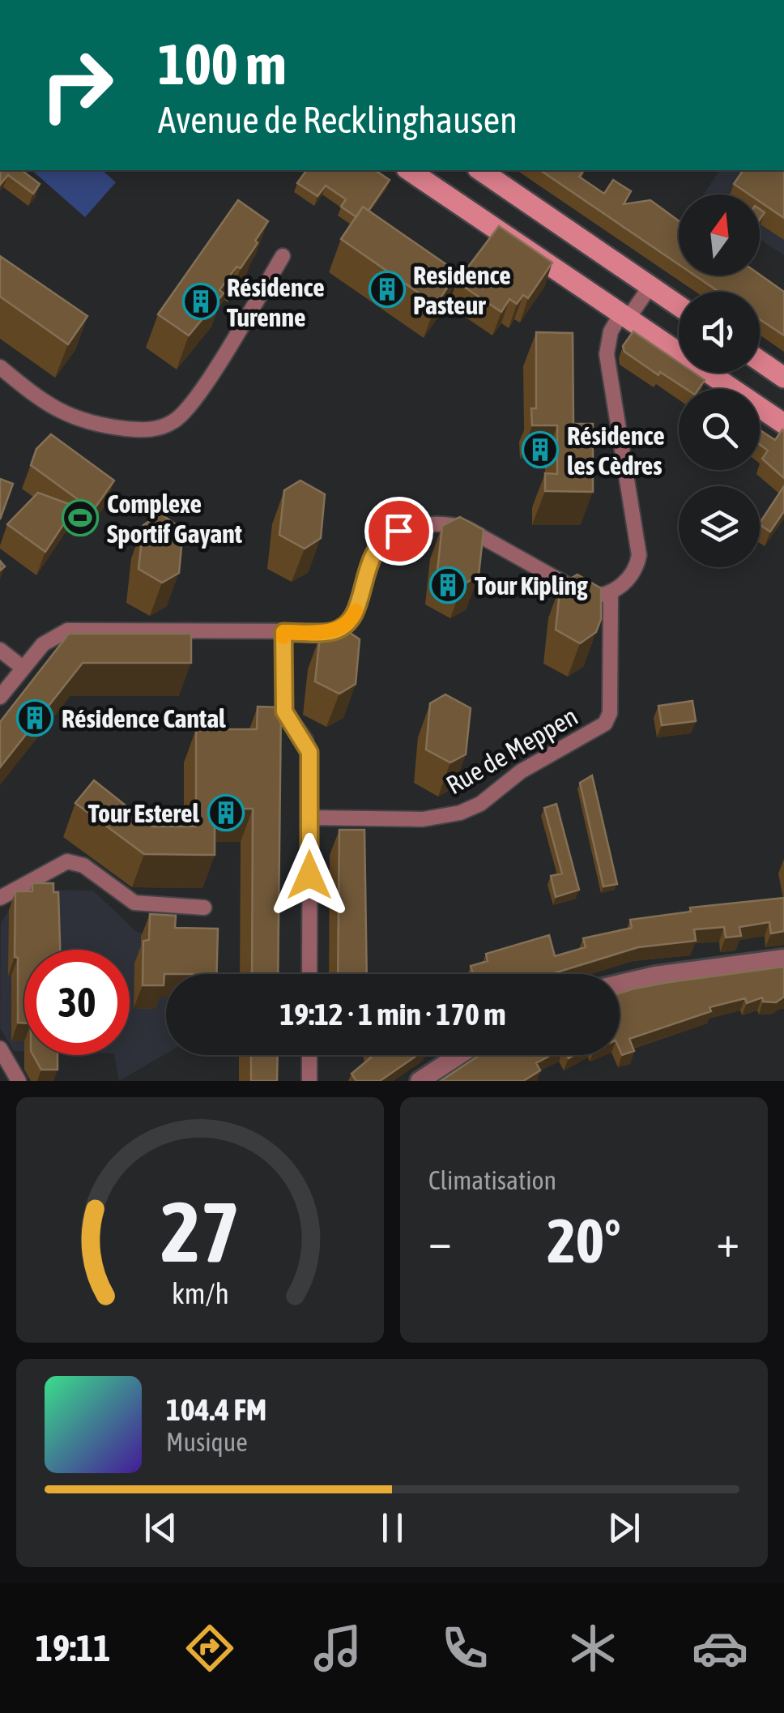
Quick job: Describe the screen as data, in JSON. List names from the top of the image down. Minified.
{"streets":{"street":["Rue de Meppen"]},"places":{"building":["Residence Pasteur","Résidence Turenne","Résidence les Cèdres","Tour Kipling","Résidence Cantal","Tour Esterel"],"sports":["Complexe Sportif Gayant"]},"north":"top","page":{"turn":["100 m","Avenue de Recklinghausen"],"limit":"30","trip":"19:12 · 1 min · 170 m","tile":"Climatisation","heat":["−","20°","+"],"song":["104.4 FM","Musique"],"tabs":"19:11","gauge":["27","km/h"]}}
